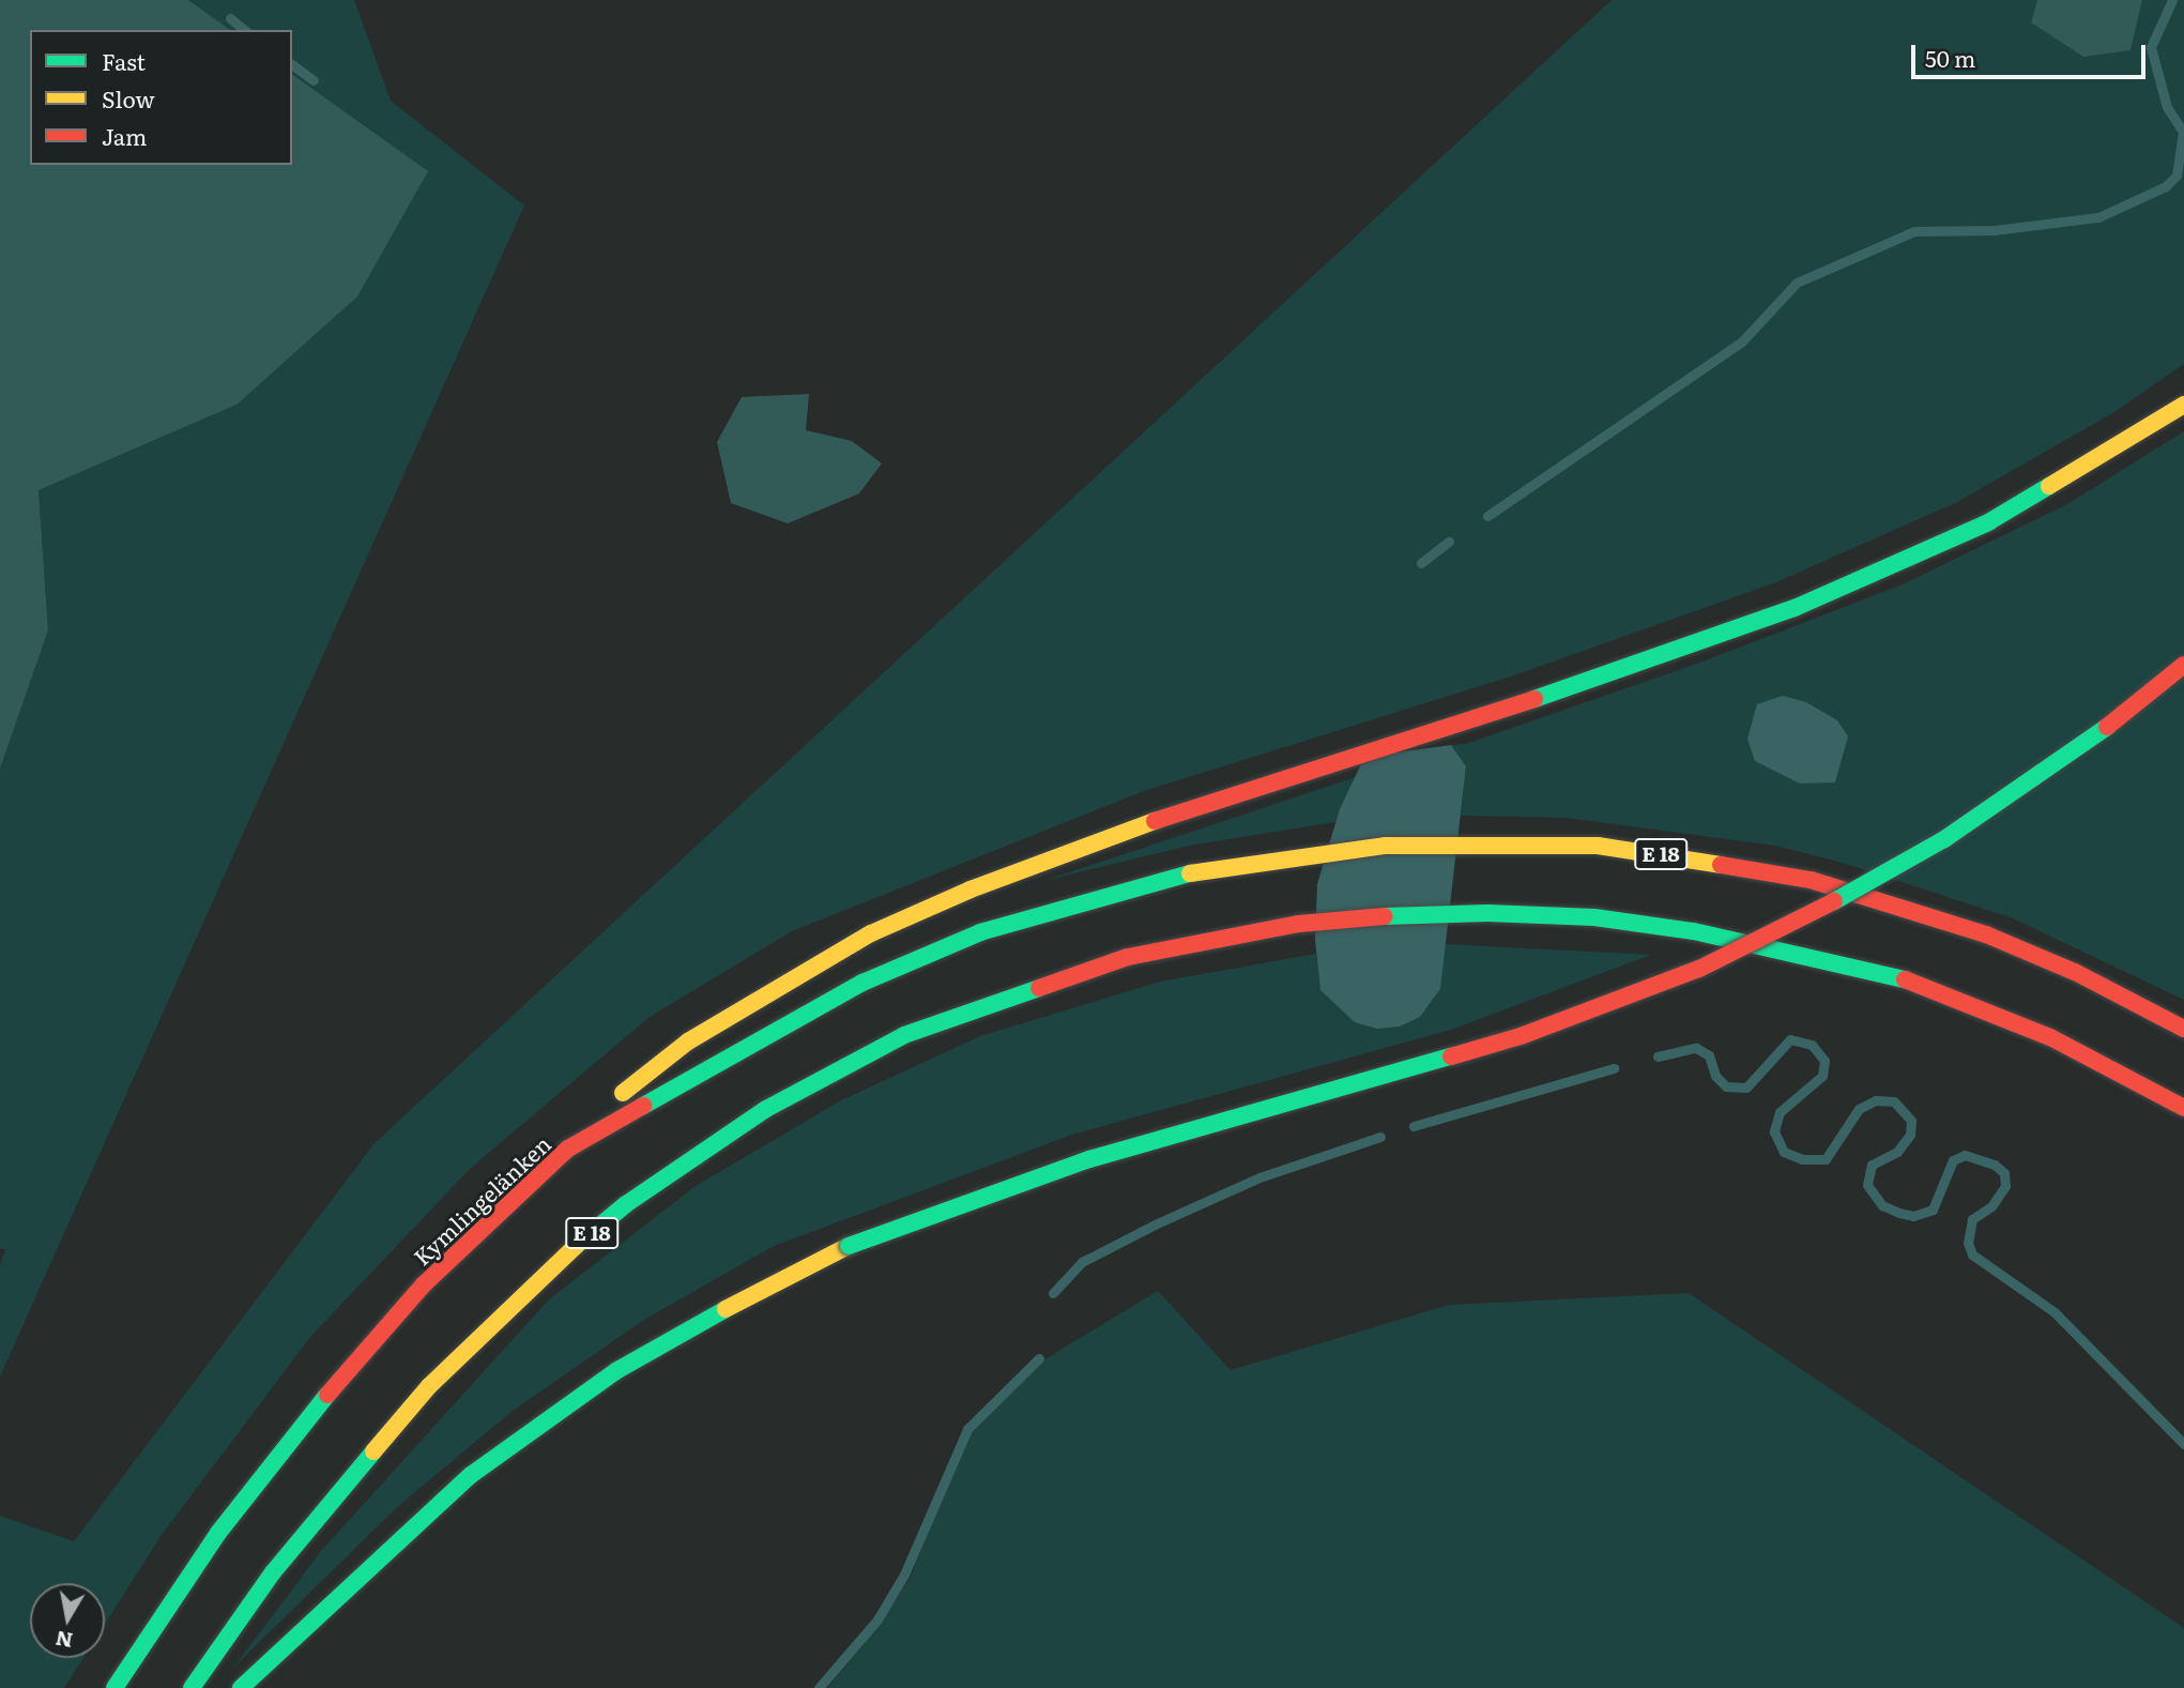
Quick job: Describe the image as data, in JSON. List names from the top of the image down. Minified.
{"streets":{"highway":["E 18","Kymlingelänken"]},"legend":["Fast","Slow","Jam"],"scale_bar":"50 m","north":"bottom"}
